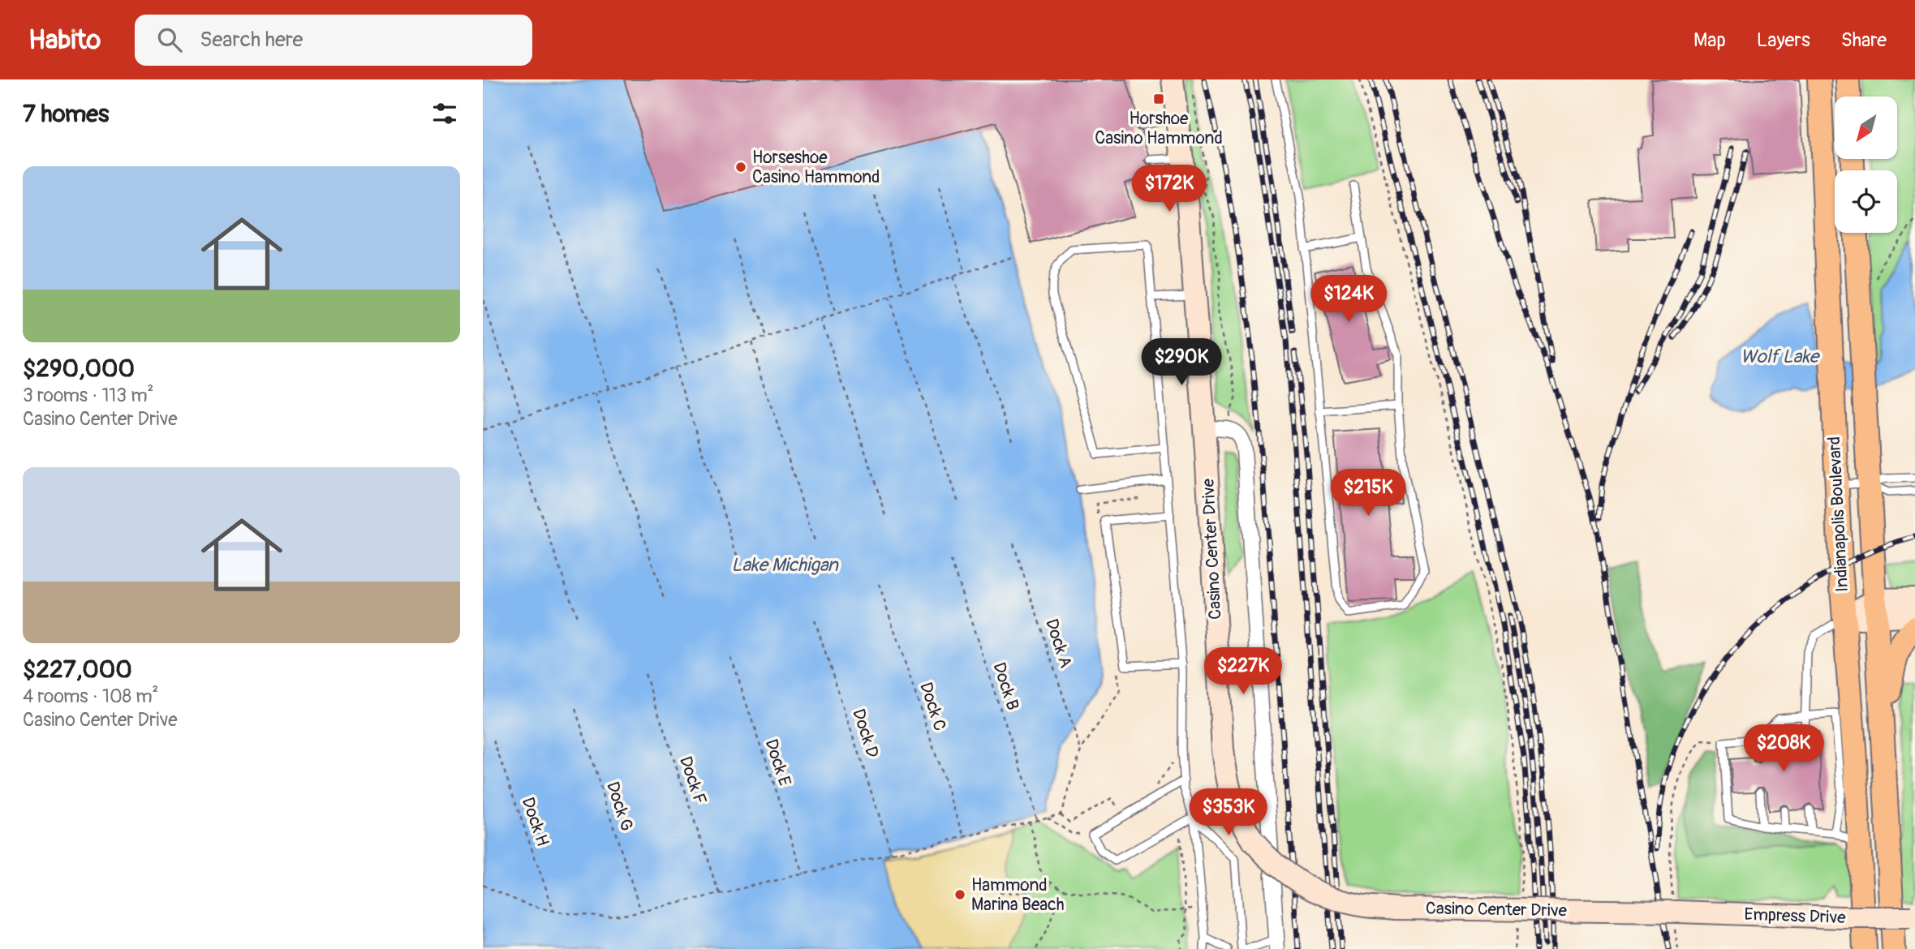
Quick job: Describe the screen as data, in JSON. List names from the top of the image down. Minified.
{"streets":{"main road":["Indianapolis Boulevard"],"street":["Casino Center Drive","Empress Drive"],"path":["Dock A","Dock B","Dock C","Dock D","Dock E","Dock F","Dock G","Dock H"]},"crossings":[["Casino Center Drive","Empress Drive"]],"water":["Wolf Lake","Lake Michigan"],"places":{"transit":["Horshoe Casino Hammond"],"other":["Horseshoe Casino Hammond","Hammond Marina Beach"]},"north":"bottom left","page":{"header":"Habito","search":"Search here","nav":["Map","Layers","Share"],"heading":"7 homes","list":[{"name":"$290,000","note":"3 rooms · 113 m² · Casino Center Drive"},{"name":"$227,000","note":"4 rooms · 108 m² · Casino Center Drive"}],"price":["$172K","$124K","$290K","$215K","$227K","$208K","$353K"]}}
